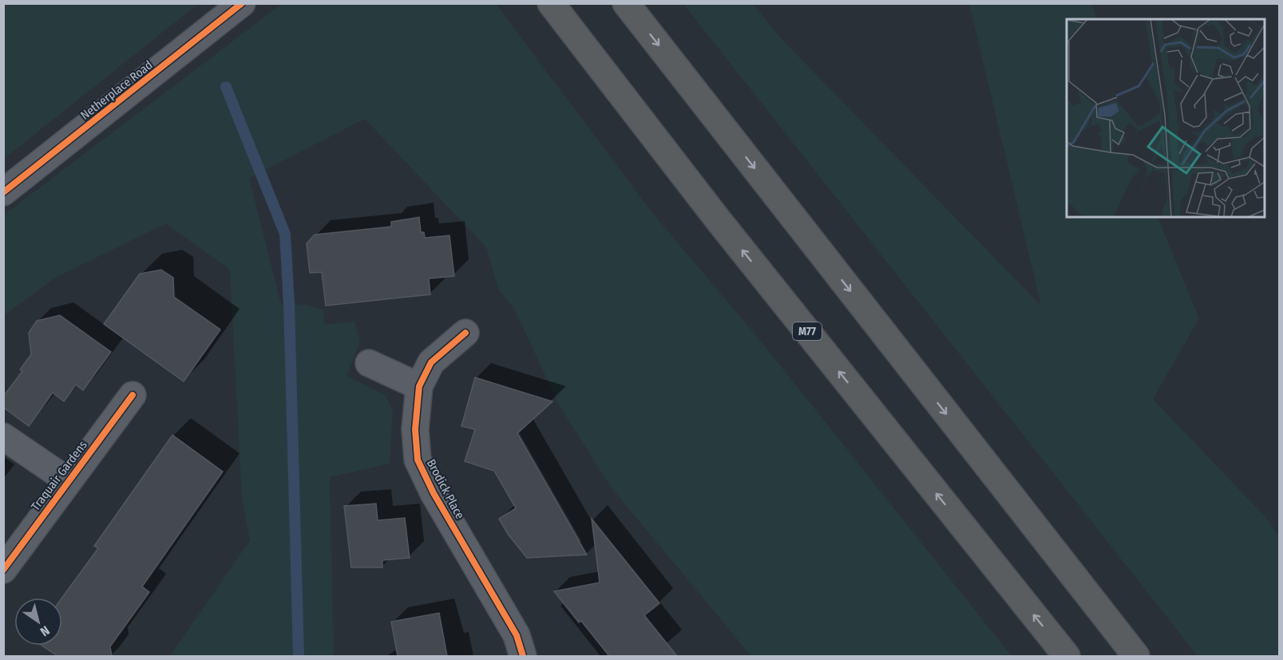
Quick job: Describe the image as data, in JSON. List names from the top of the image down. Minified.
{"streets":{"highway":["M77"],"street":["Netherplace Road","Traquair Gardens","Brodick Place"]},"north":"bottom right"}
